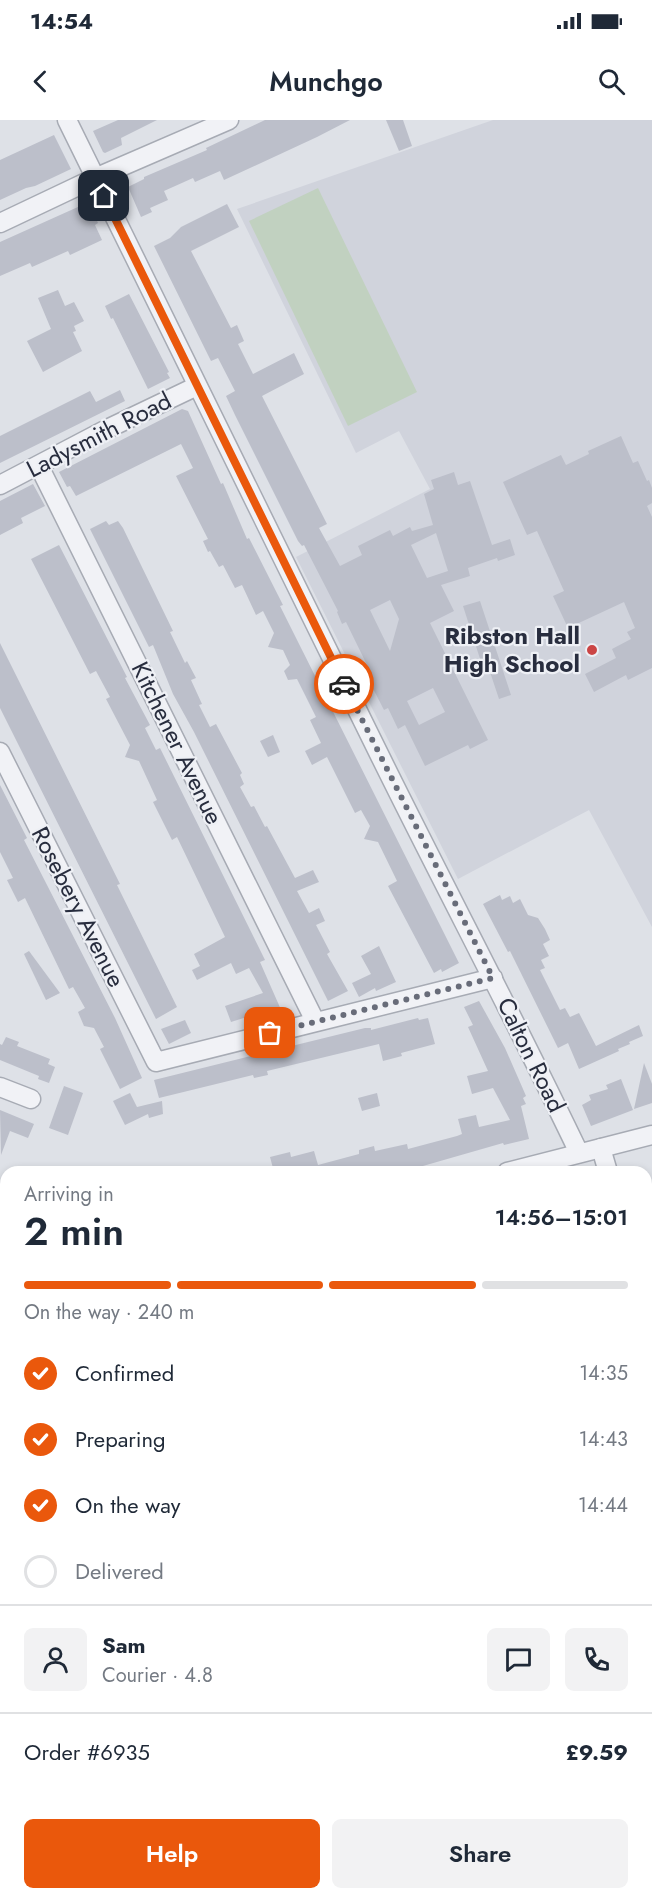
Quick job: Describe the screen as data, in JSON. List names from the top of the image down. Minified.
{"streets":{"street":["Ladysmith Road","Kitchener Avenue","Rosebery Avenue","Calton Road"]},"crossings":[["Ladysmith Road","Kitchener Avenue"],["Ladysmith Road","Calton Road"],["Kitchener Avenue","Rosebery Avenue"]],"places":["Ribston Hall High School"],"page":{"status":"14:54","header":"Munchgo","heading":["2 min","Arriving in","14:56–15:01"],"panel":["Sam","Courier · 4.8","Order #6935","£9.59"],"bar":"On the way · 240 m","list":[["Confirmed","14:35"],["Preparing","14:43"],["On the way","14:44"],"Delivered"],"buttons":["Help","Share"]}}
